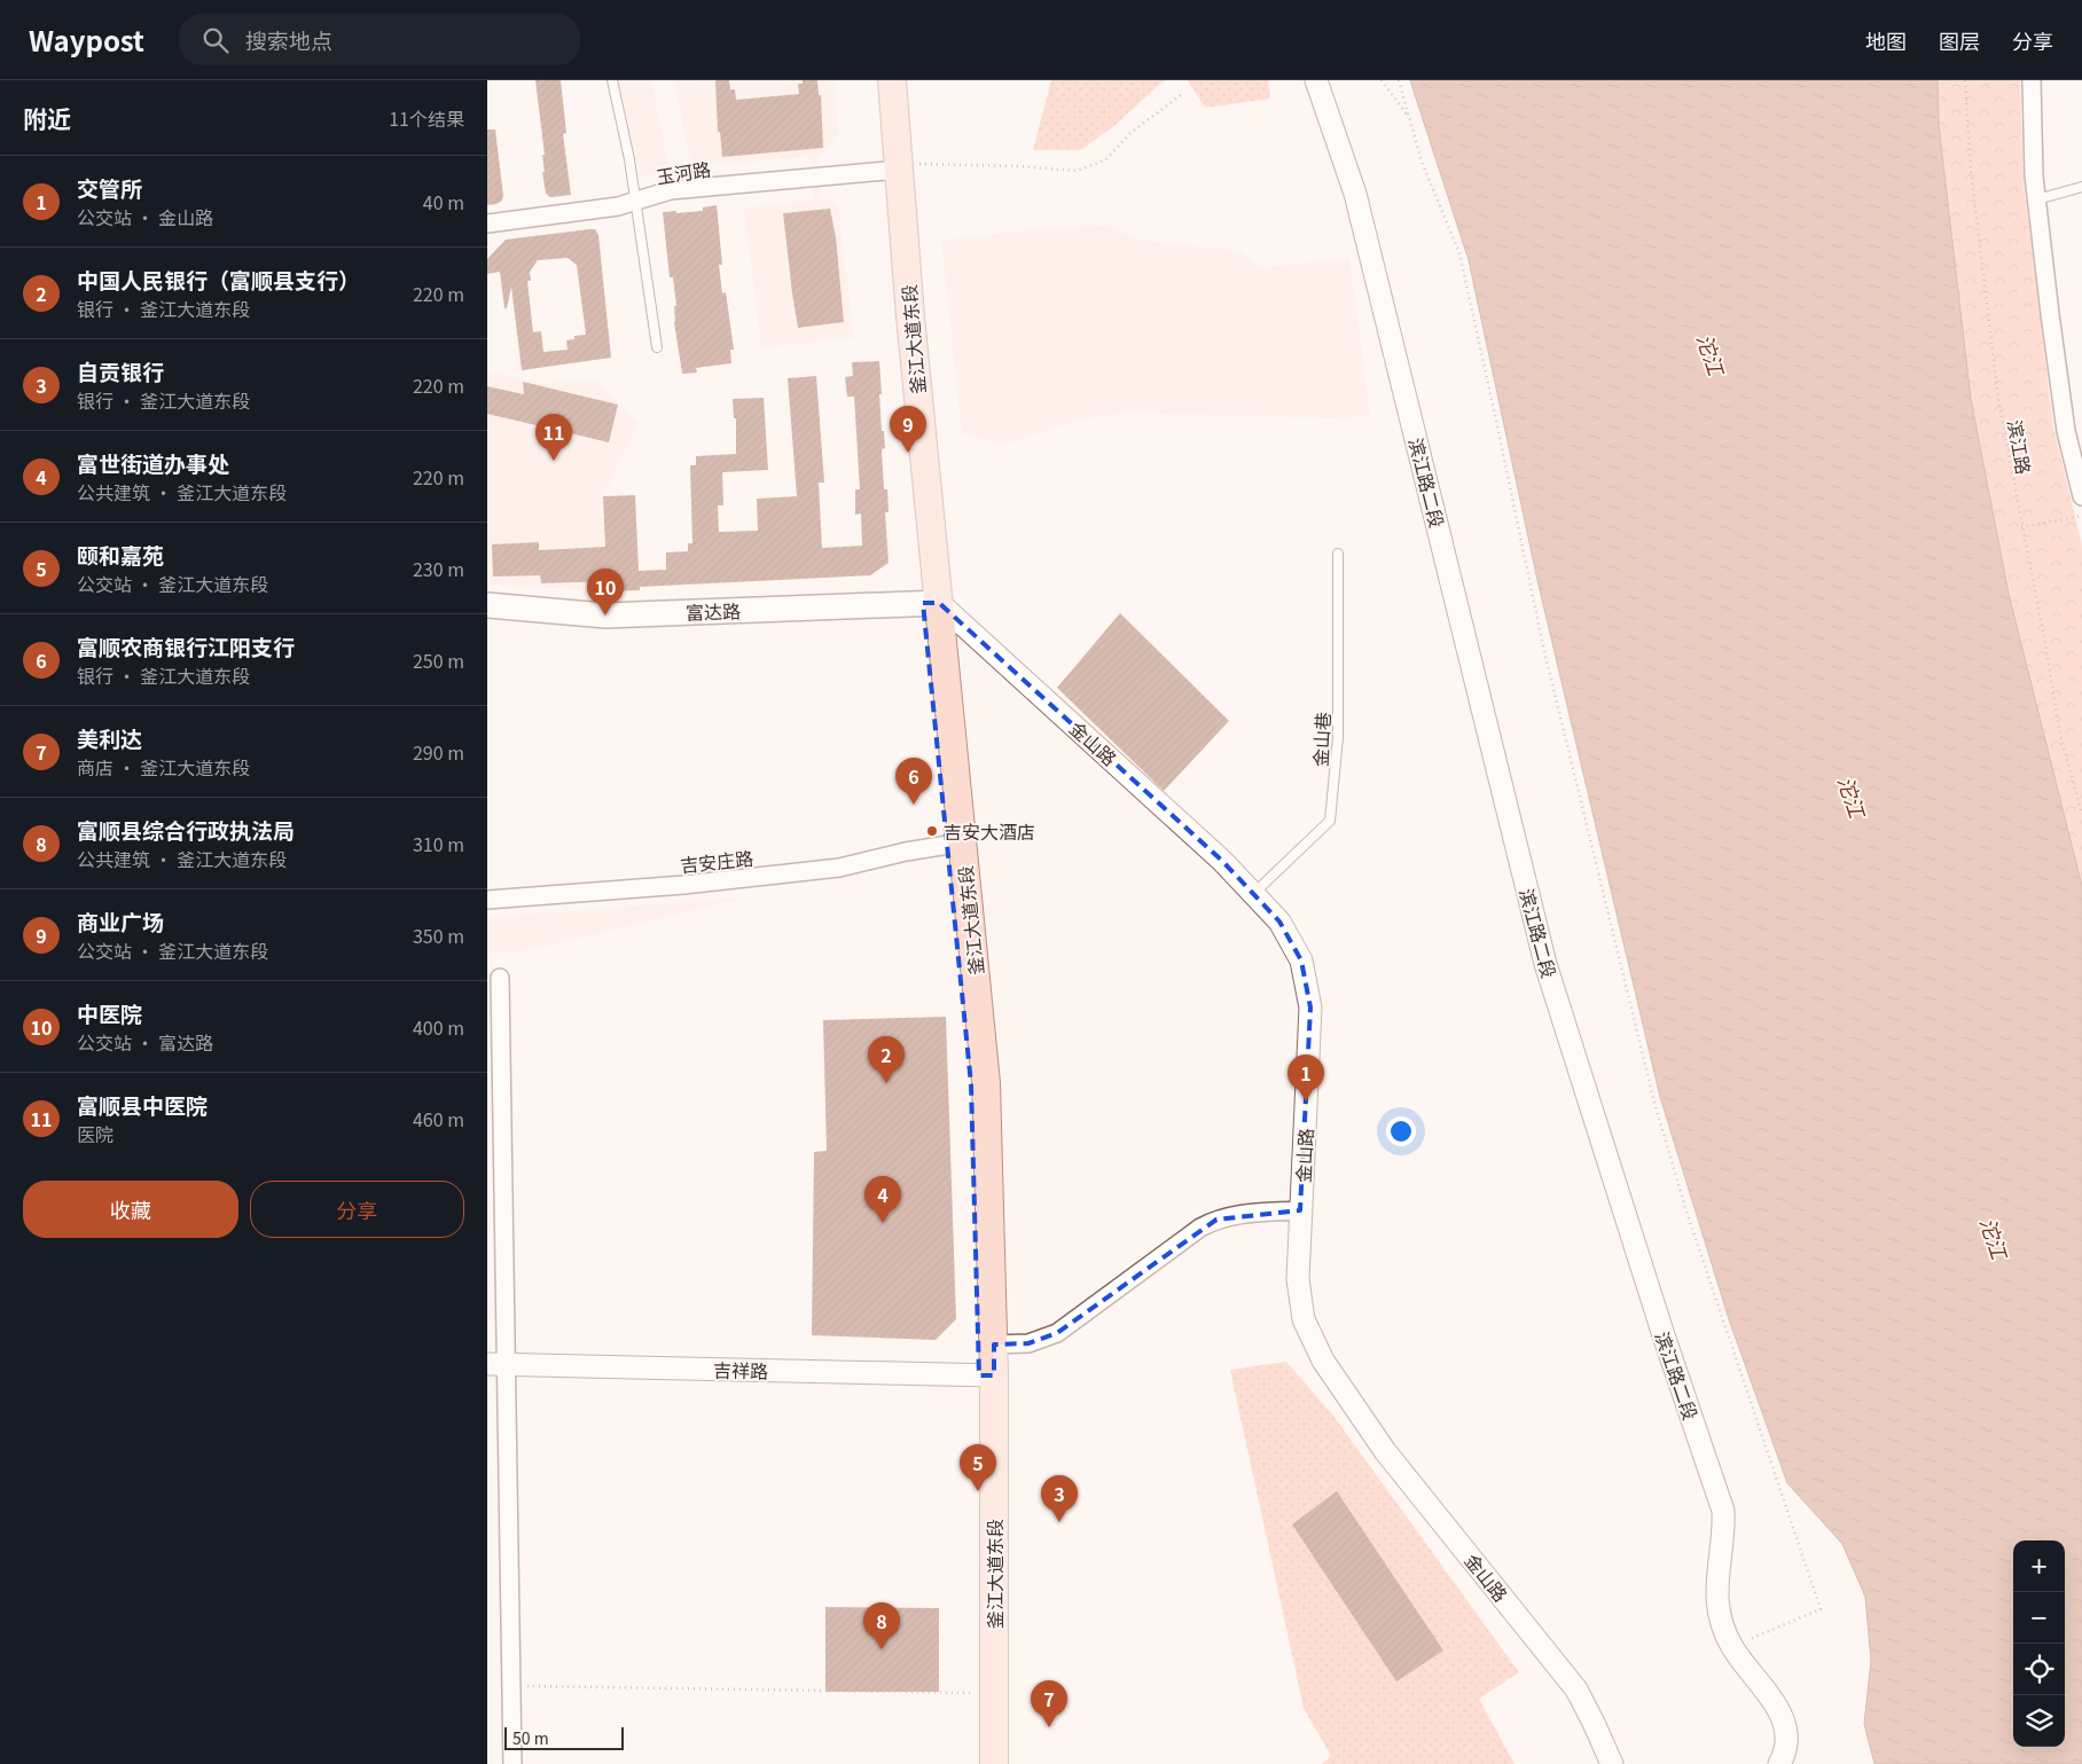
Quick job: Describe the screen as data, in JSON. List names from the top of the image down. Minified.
{"streets":{"main road":["釜江大道东段","富达路"],"street":["玉河路","滨江路二段","金山路","吉安庄路","吉祥路"],"lane":["金山巷"],"path":["滨江路"]},"crossings":[["玉河路","釜江大道东段"],["釜江大道东段","富达路"],["釜江大道东段","金山路"],["釜江大道东段","吉安庄路"],["釜江大道东段","吉祥路"],["富达路","金山路"],["金山巷","金山路"]],"water":["沱江"],"places":["吉安大酒店"],"scale_bar":"50 m","page":{"header":"Waypost","search":"搜索地点","nav":["地图","图层","分享"],"heading":["附近","11个结果"],"list":[{"mark":"1","name":"交管所","note":"公交站 · 金山路","value":"40 m"},{"mark":"2","name":"中国人民银行（富顺县支行）","note":"银行 · 釜江大道东段","value":"220 m"},{"mark":"3","name":"自贡银行","note":"银行 · 釜江大道东段","value":"220 m"},{"mark":"4","name":"富世街道办事处","note":"公共建筑 · 釜江大道东段","value":"220 m"},{"mark":"5","name":"颐和嘉苑","note":"公交站 · 釜江大道东段","value":"230 m"},{"mark":"6","name":"富顺农商银行江阳支行","note":"银行 · 釜江大道东段","value":"250 m"},{"mark":"7","name":"美利达","note":"商店 · 釜江大道东段","value":"290 m"},{"mark":"8","name":"富顺县综合行政执法局","note":"公共建筑 · 釜江大道东段","value":"310 m"},{"mark":"9","name":"商业广场","note":"公交站 · 釜江大道东段","value":"350 m"},{"mark":"10","name":"中医院","note":"公交站 · 富达路","value":"400 m"},{"mark":"11","name":"富顺县中医院","note":"医院","value":"460 m"}],"pins":["9","11","10","6","2","1","4","5","3","8","7"],"buttons":["收藏","分享"],"map_buttons":["+","−"],"scale":"50 m"}}
